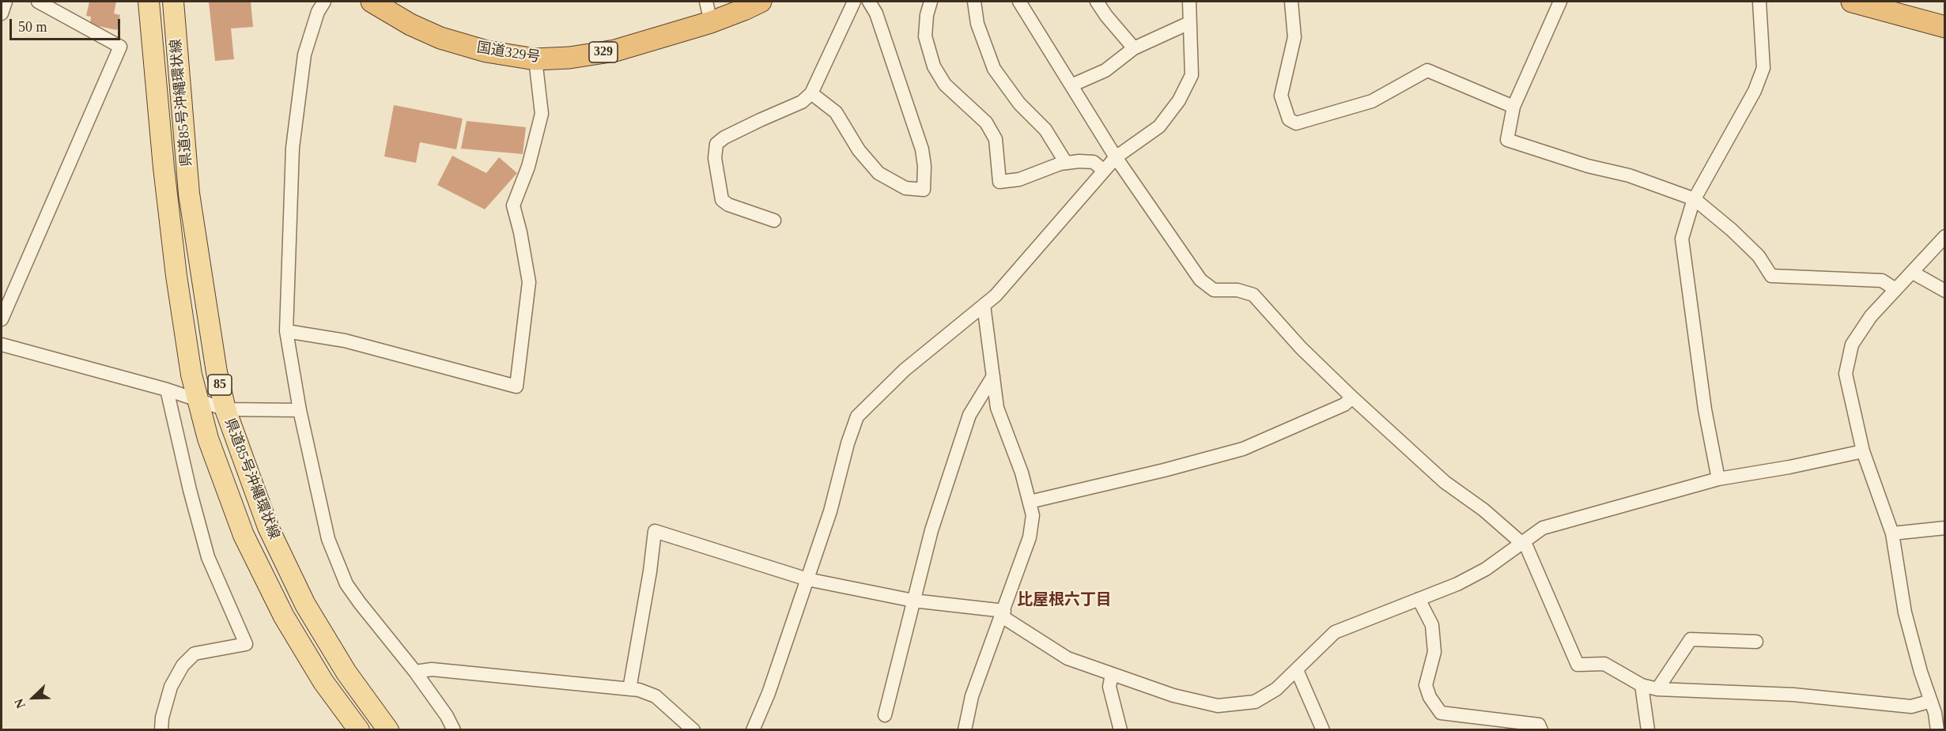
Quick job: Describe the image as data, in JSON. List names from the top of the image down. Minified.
{"streets":{"highway":["329","国道329号"],"main road":["県道85号沖縄環状線","85"]},"districts":["比屋根六丁目"],"scale_bar":"50 m","north":"bottom left"}
